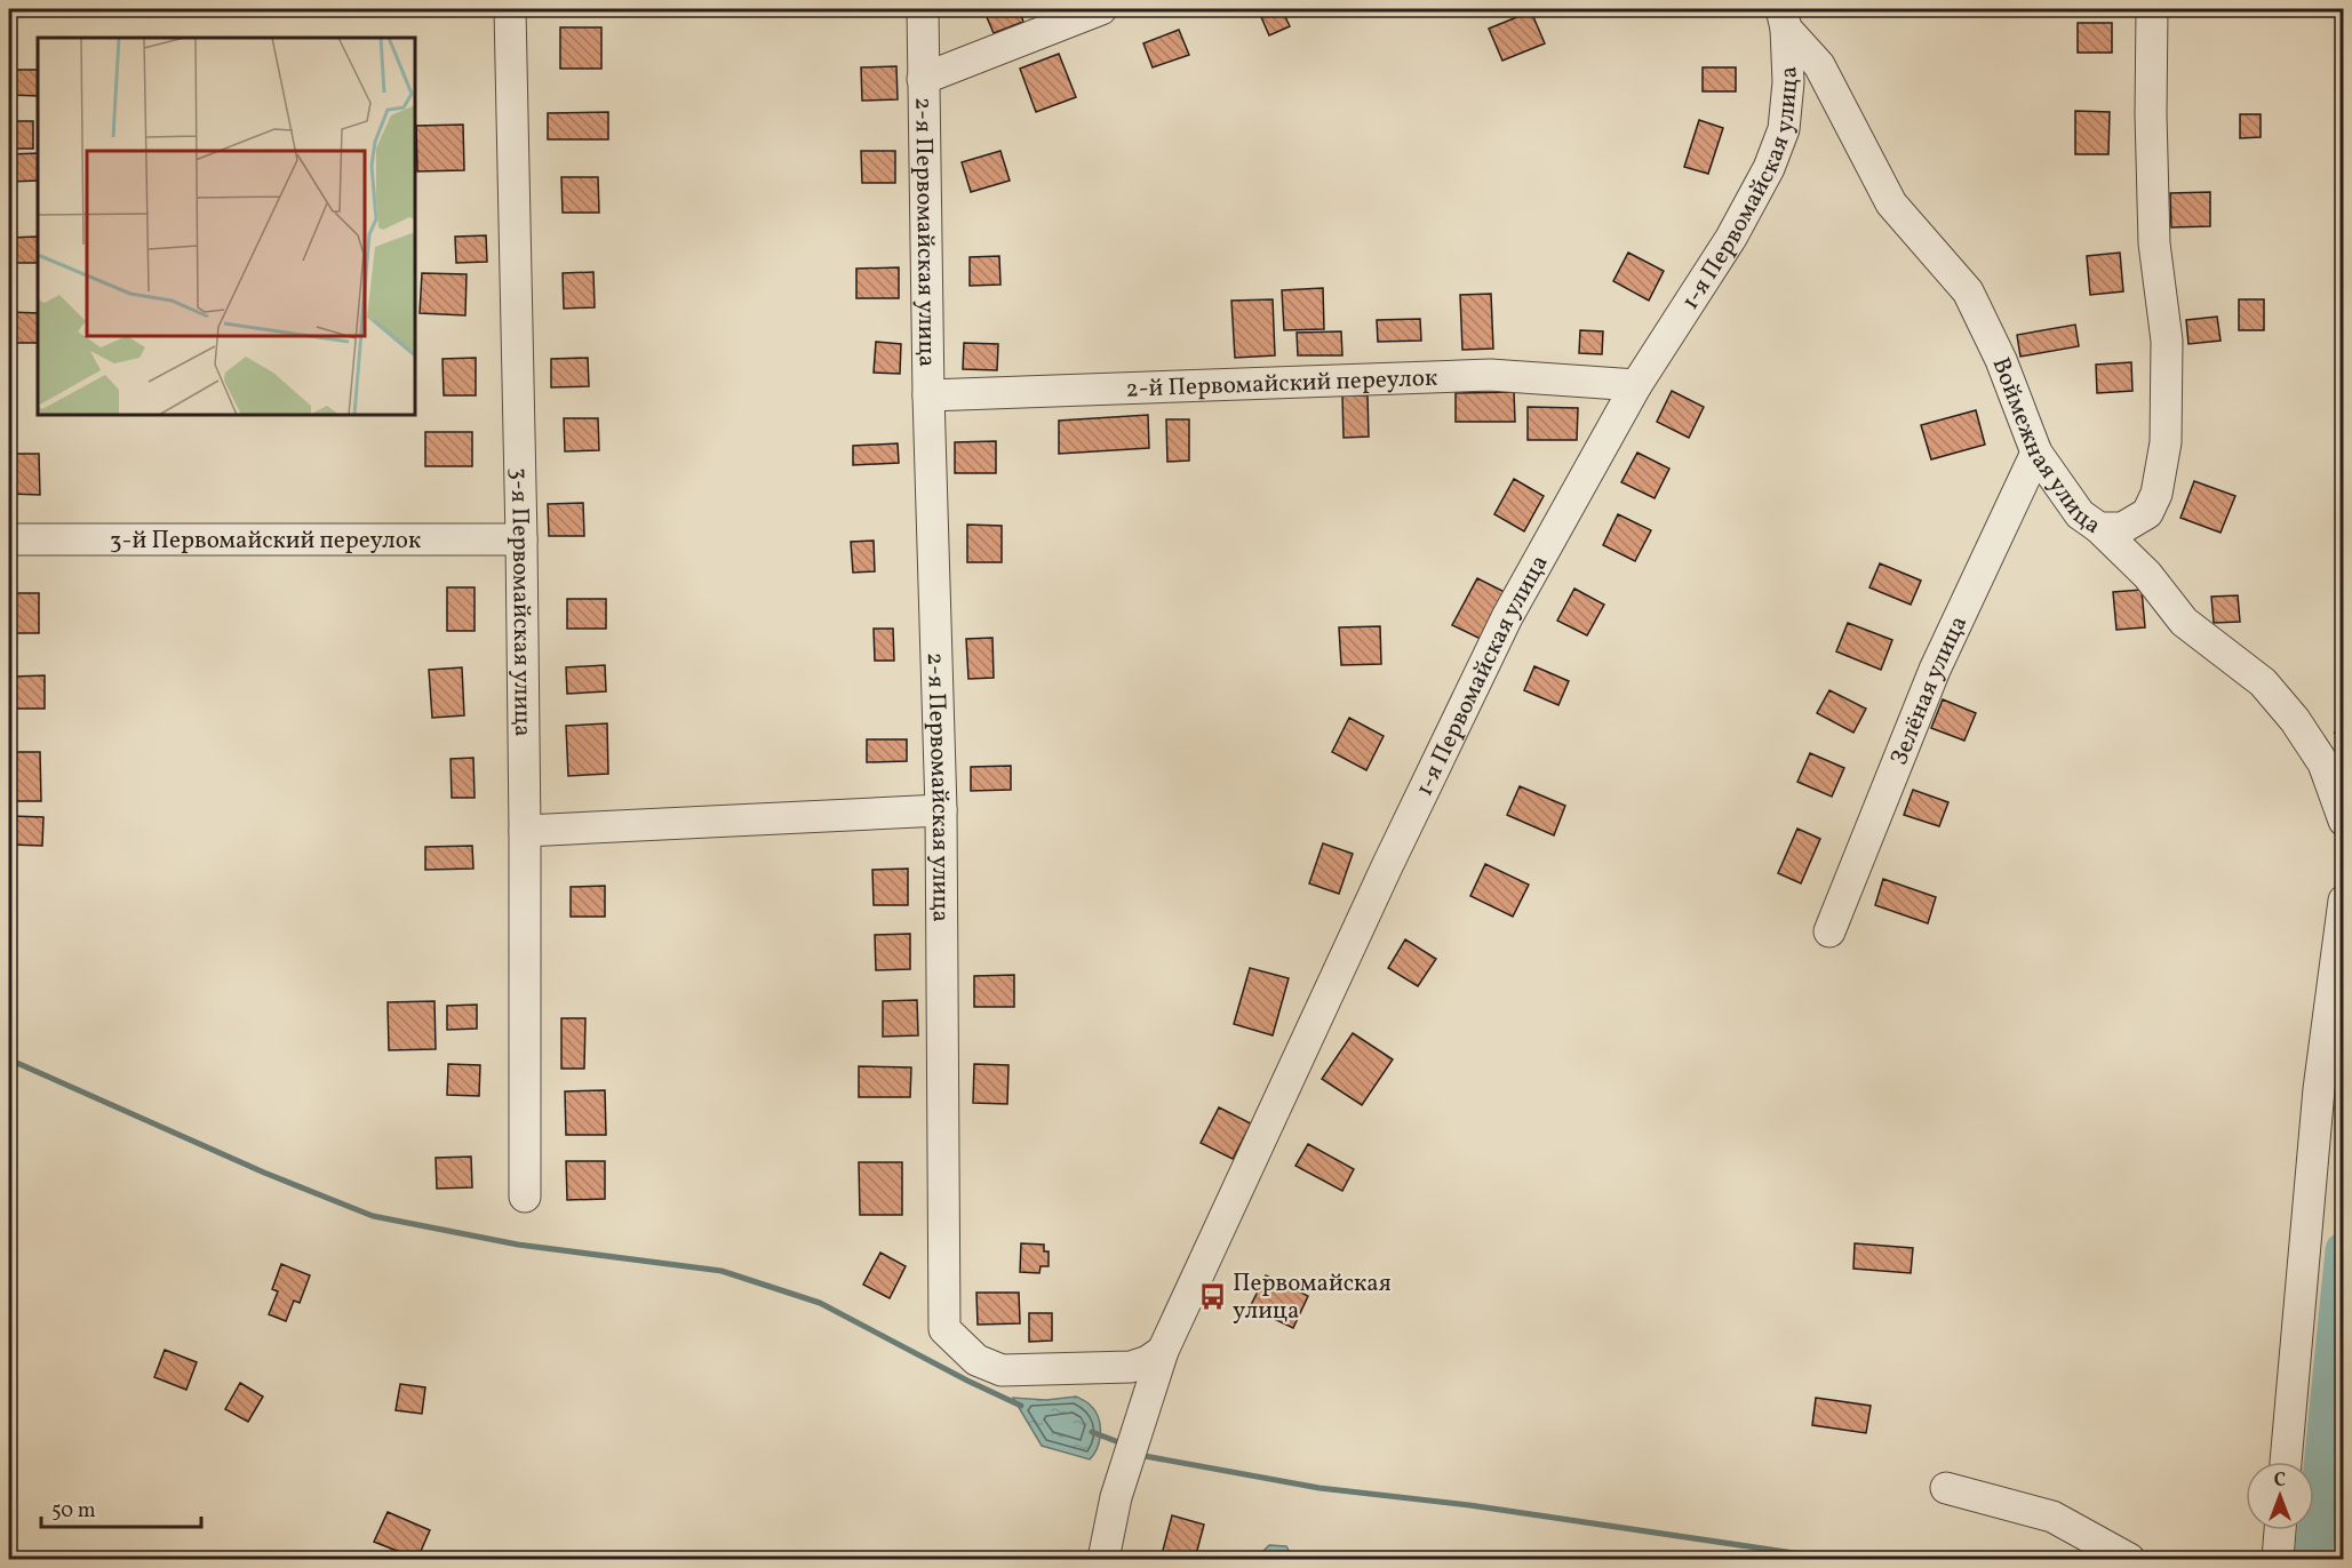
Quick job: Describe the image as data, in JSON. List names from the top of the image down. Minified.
{"streets":{"street":["1-я Первомайская улица","2-я Первомайская улица","2-й Первомайский переулок","Воймежная улица","3-й Первомайский переулок","3-я Первомайская улица","Зелёная улица"]},"crossings":[["1-я Первомайская улица","2-я Первомайская улица"],["1-я Первомайская улица","2-й Первомайский переулок"],["1-я Первомайская улица","Воймежная улица"],["2-я Первомайская улица","2-й Первомайский переулок"],["Воймежная улица","Зелёная улица"],["3-й Первомайский переулок","3-я Первомайская улица"]],"places":{"bus stop":["Первомайская улица"]},"scale_bar":"50 m","north":"top"}
